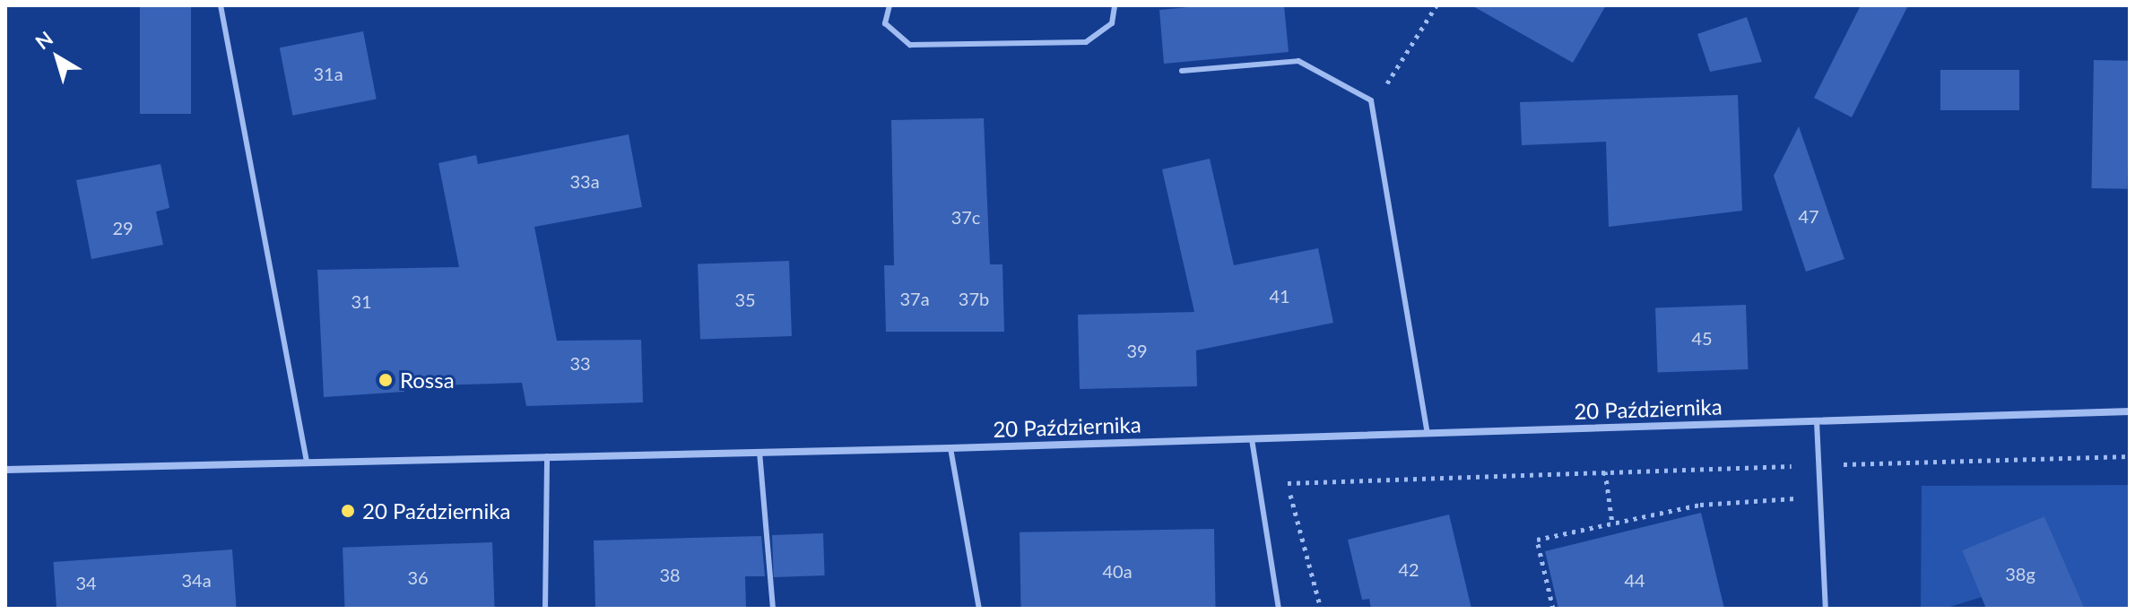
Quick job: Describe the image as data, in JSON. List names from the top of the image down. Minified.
{"streets":{"street":["20 Października"]},"places":["Rossa","20 Października"],"house_numbers":["31a","33a","47","37c","29","41","37a","37b","35","31","45","39","33","42","40a","38g","38","36","34a","44","34"],"north":"top left"}
